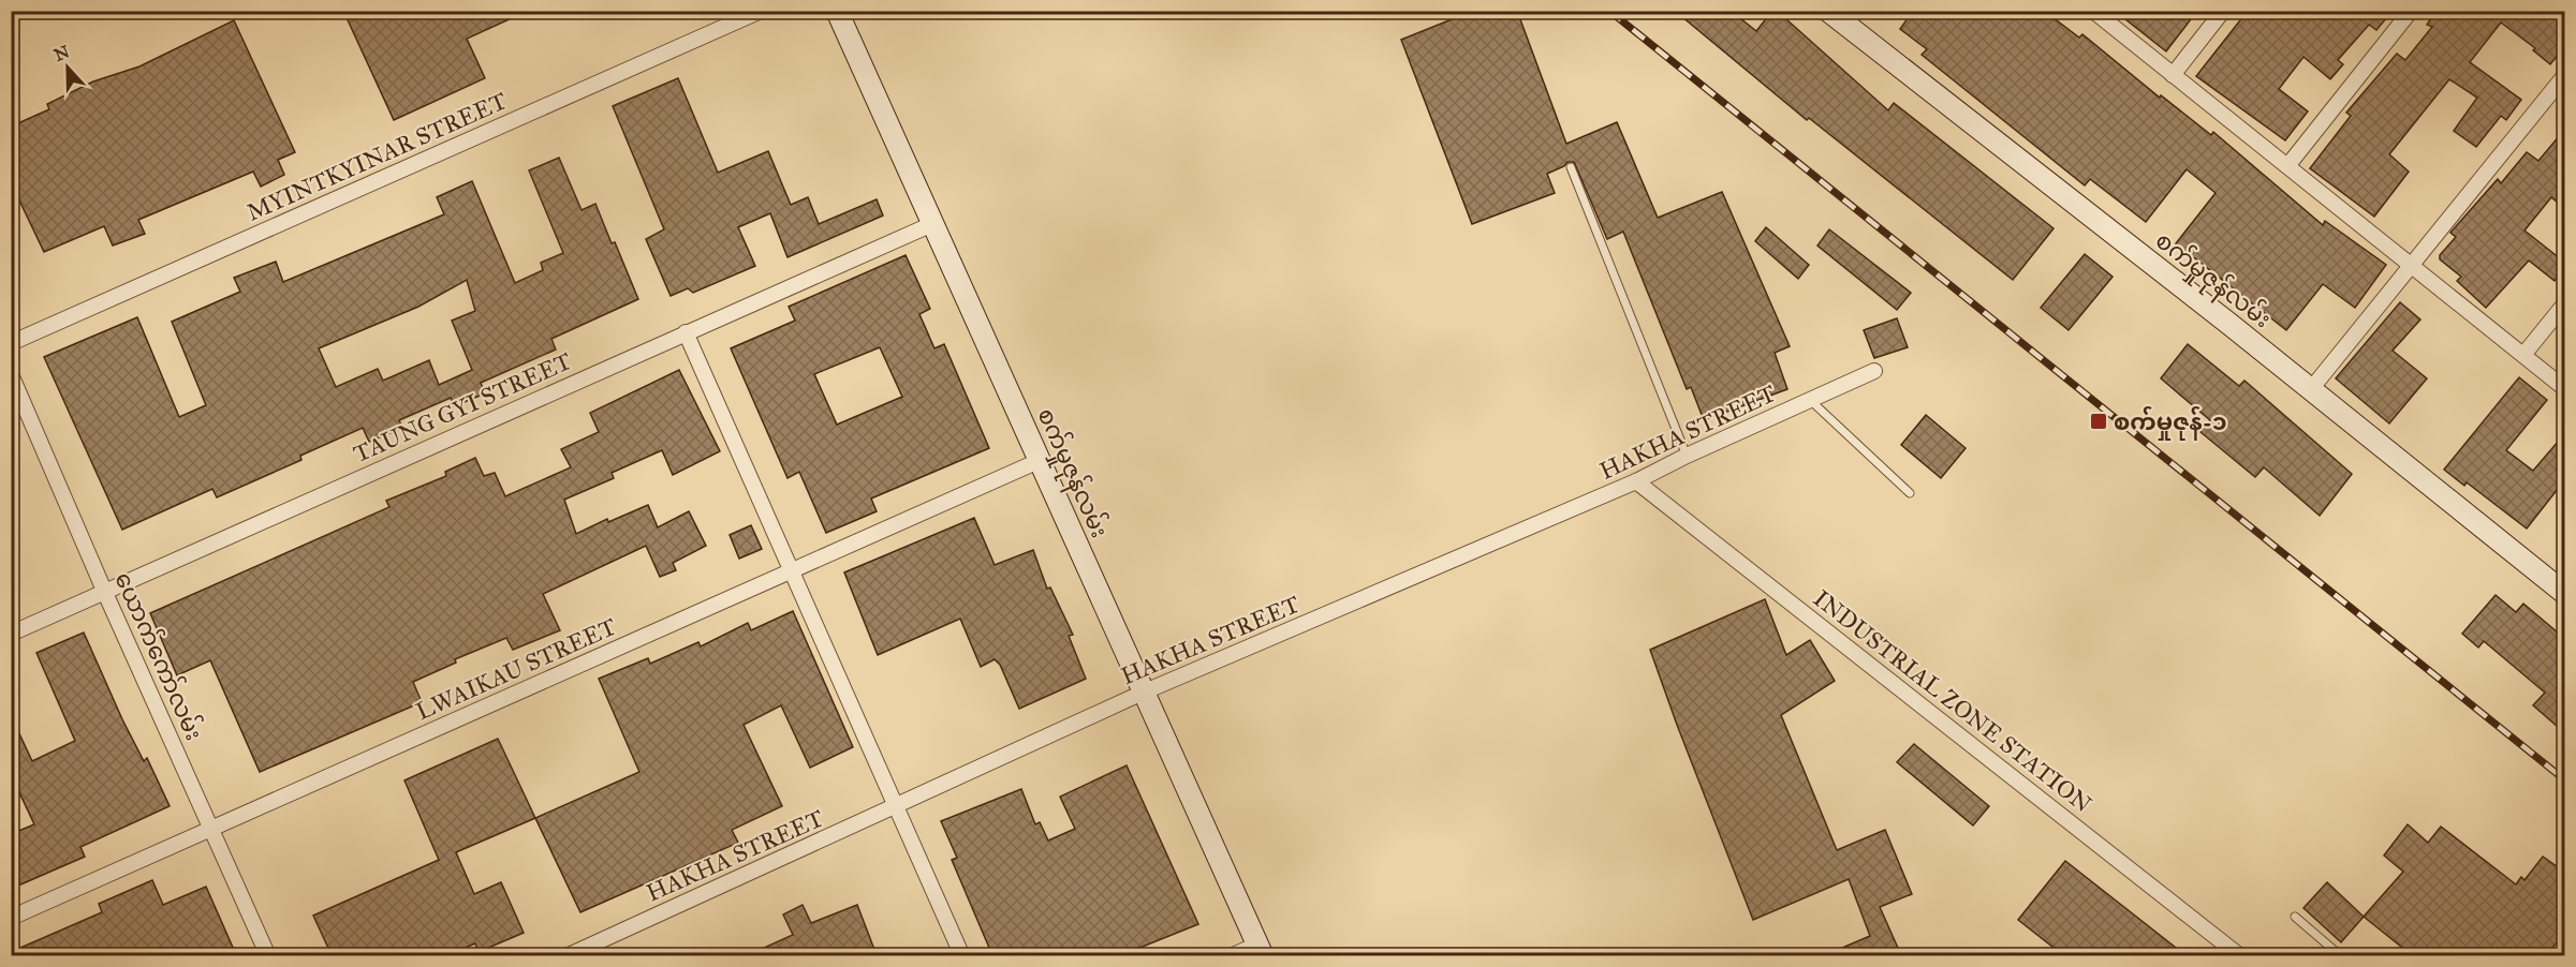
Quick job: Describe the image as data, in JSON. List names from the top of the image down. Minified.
{"streets":{"street":["MYINTKYINAR STREET","စက်မှုဇုန်လမ်း","TAUNG GYI STREET","HAKHA STREET","ယောက်ကော်လမ်း","LWAIKAU STREET","INDUSTRIAL ZONE STATION"]},"crossings":[["စက်မှုဇုန်လမ်း","TAUNG GYI STREET"],["စက်မှုဇုန်လမ်း","HAKHA STREET"],["စက်မှုဇုန်လမ်း","LWAIKAU STREET"],["TAUNG GYI STREET","ယောက်ကော်လမ်း"],["HAKHA STREET","INDUSTRIAL ZONE STATION"],["ယောက်ကော်လမ်း","LWAIKAU STREET"]],"places":{"transit":["စက်မှုဇုန်-၁"]},"north":"top"}
